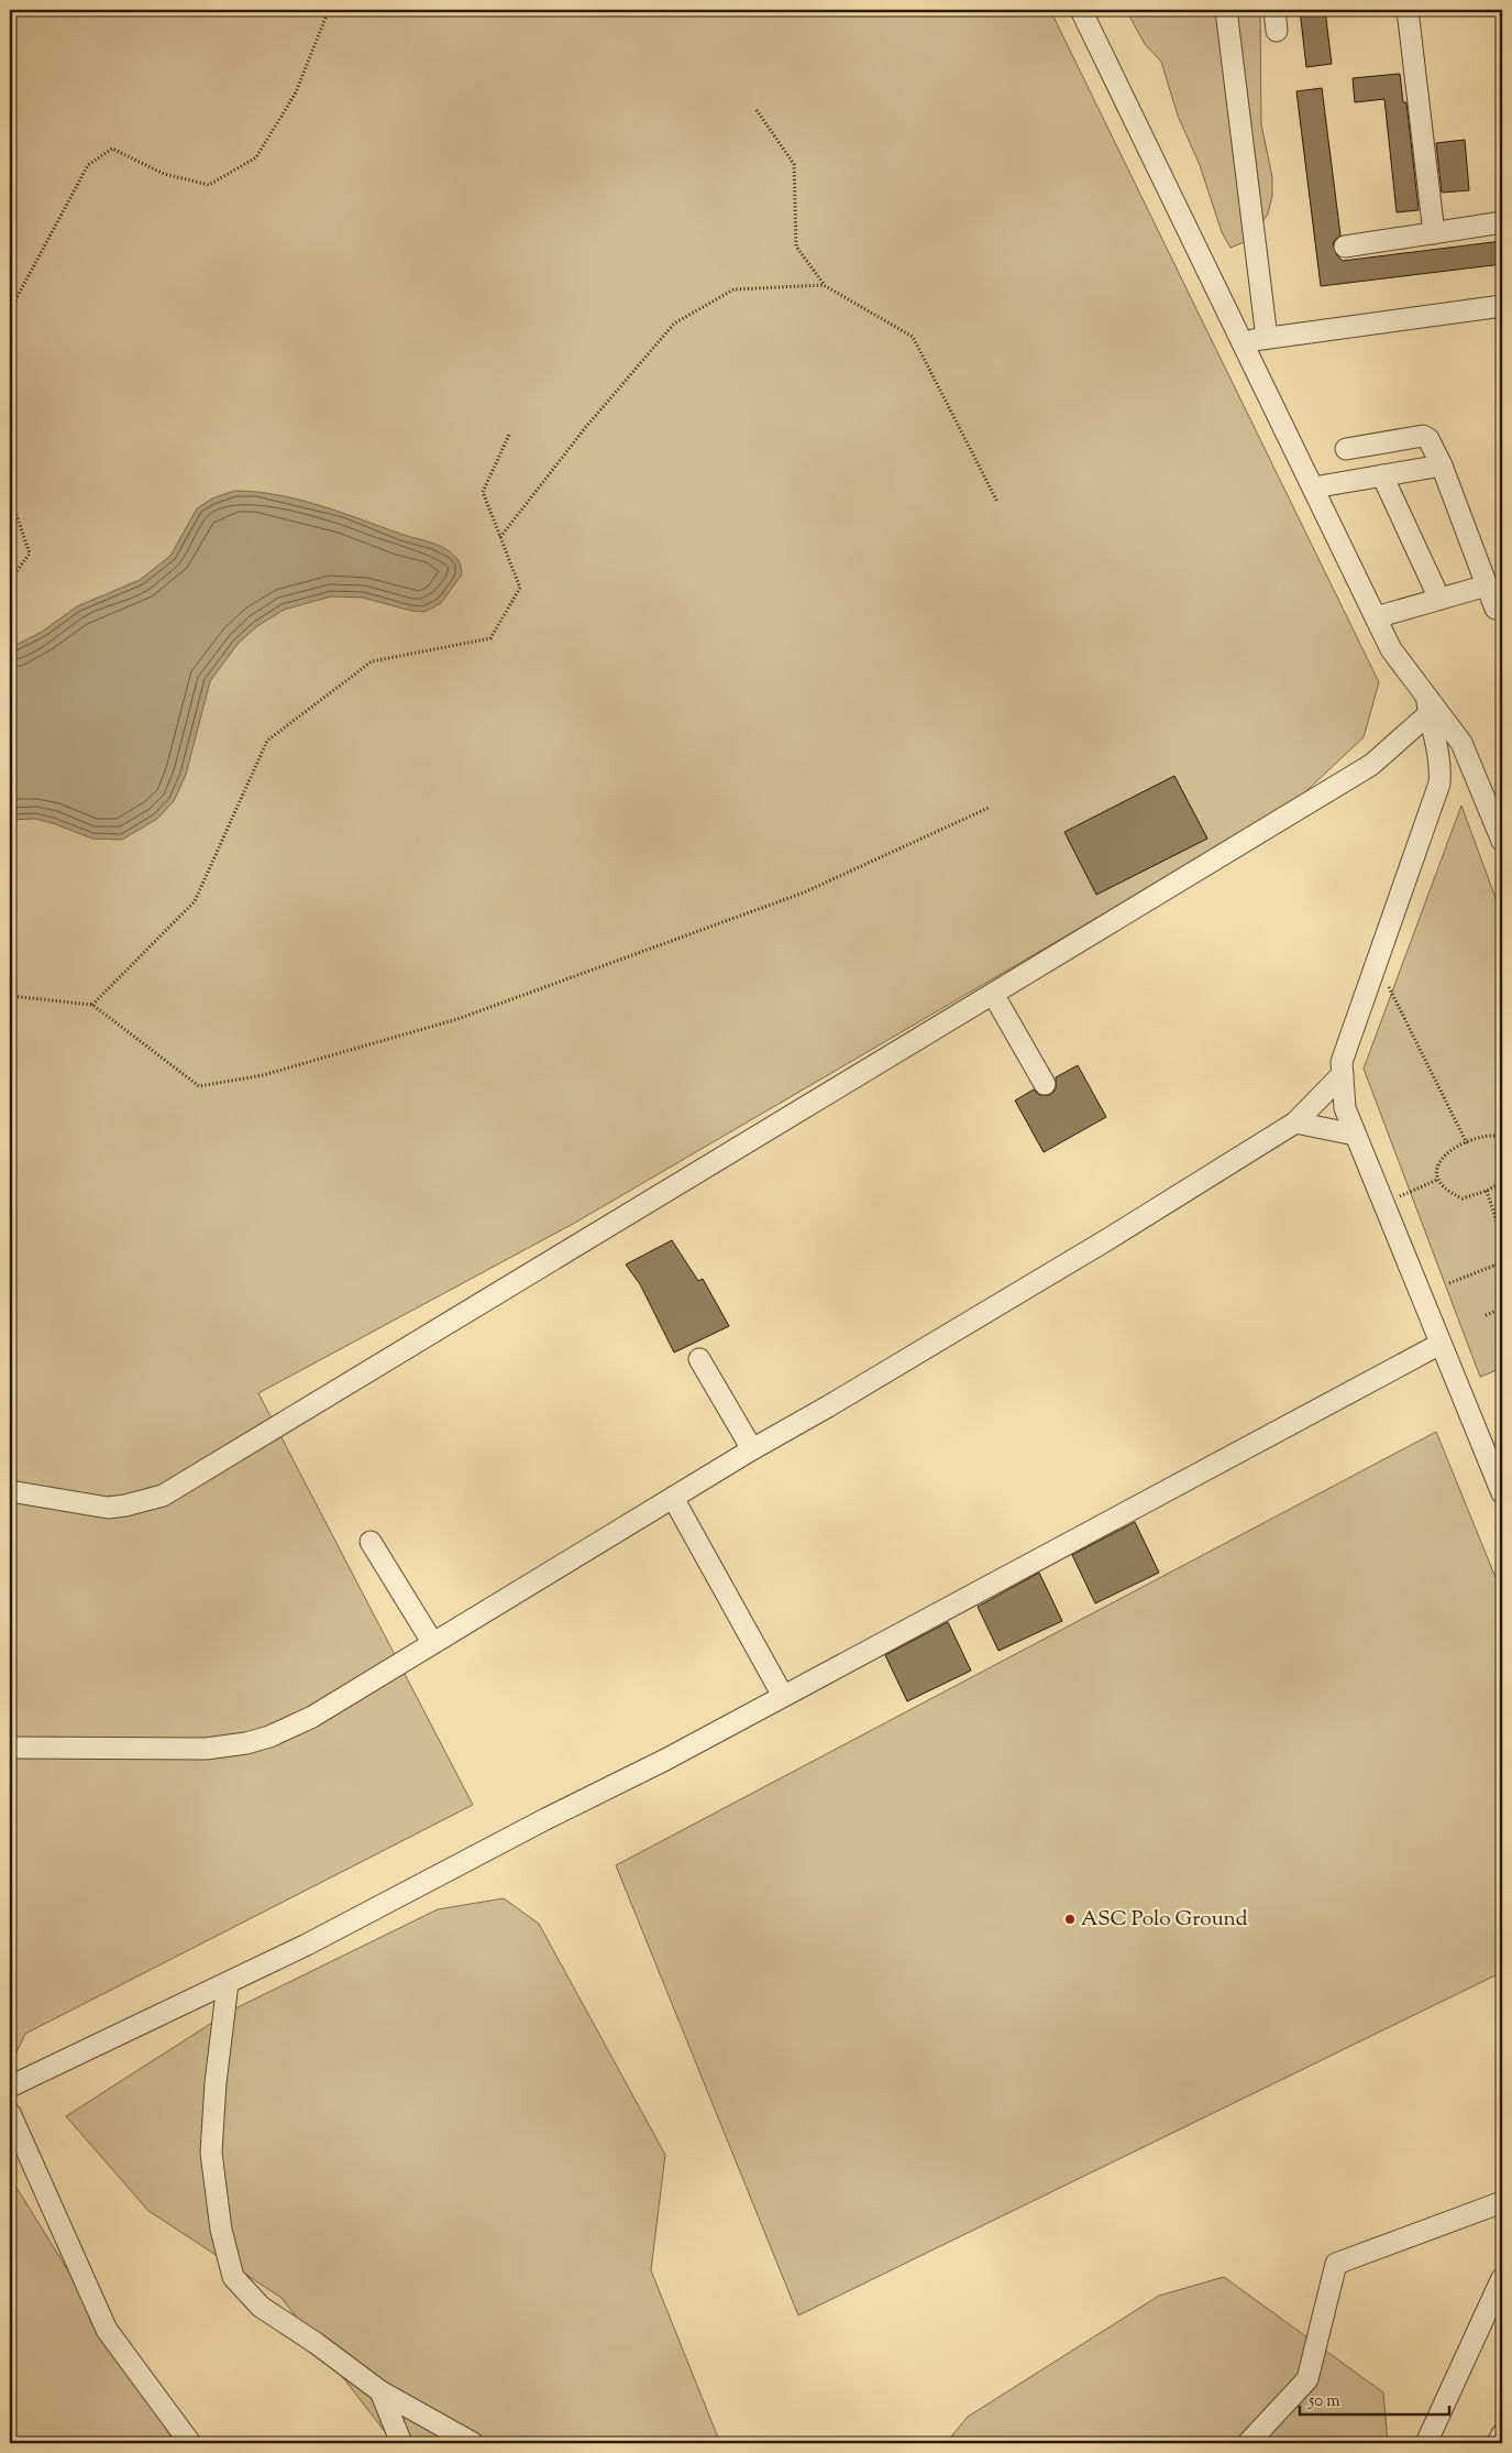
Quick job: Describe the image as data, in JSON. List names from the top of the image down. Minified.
{"places":["ASC Polo Ground"],"scale_bar":"50 m"}
